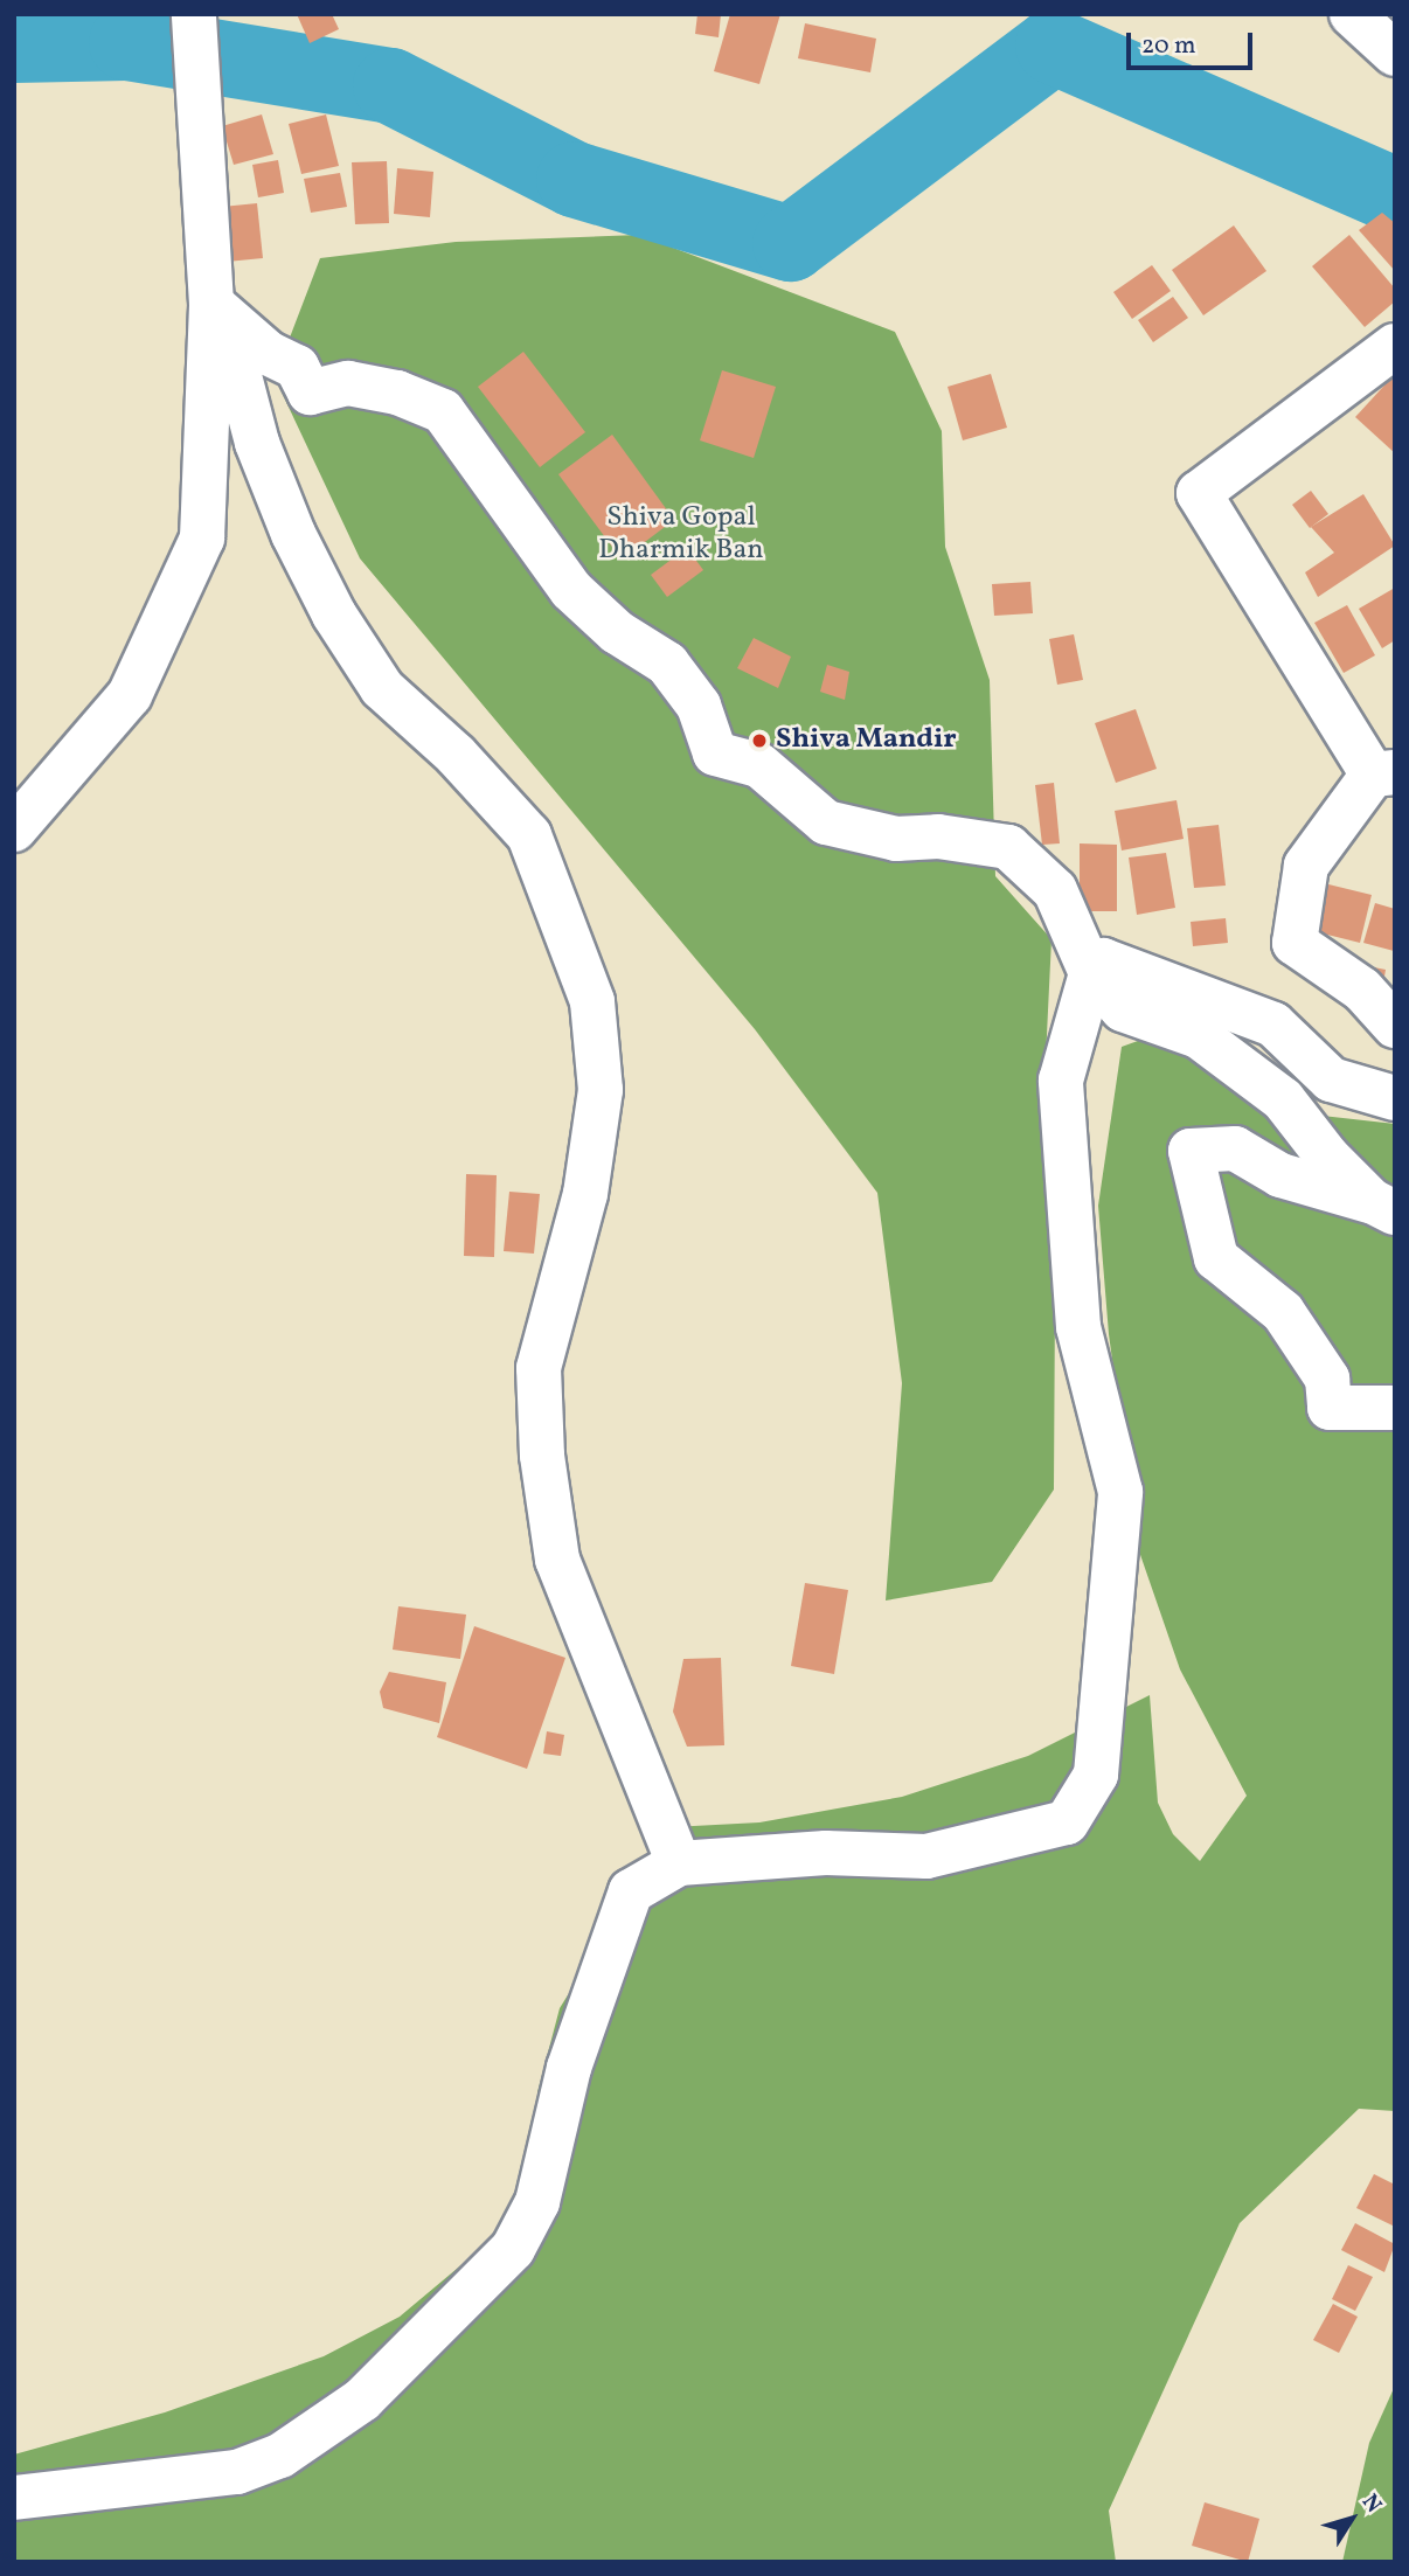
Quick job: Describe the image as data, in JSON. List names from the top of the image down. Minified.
{"parks":["Shiva Gopal Dharmik Ban"],"places":["Shiva Mandir"],"scale_bar":"20 m","north":"top right"}
